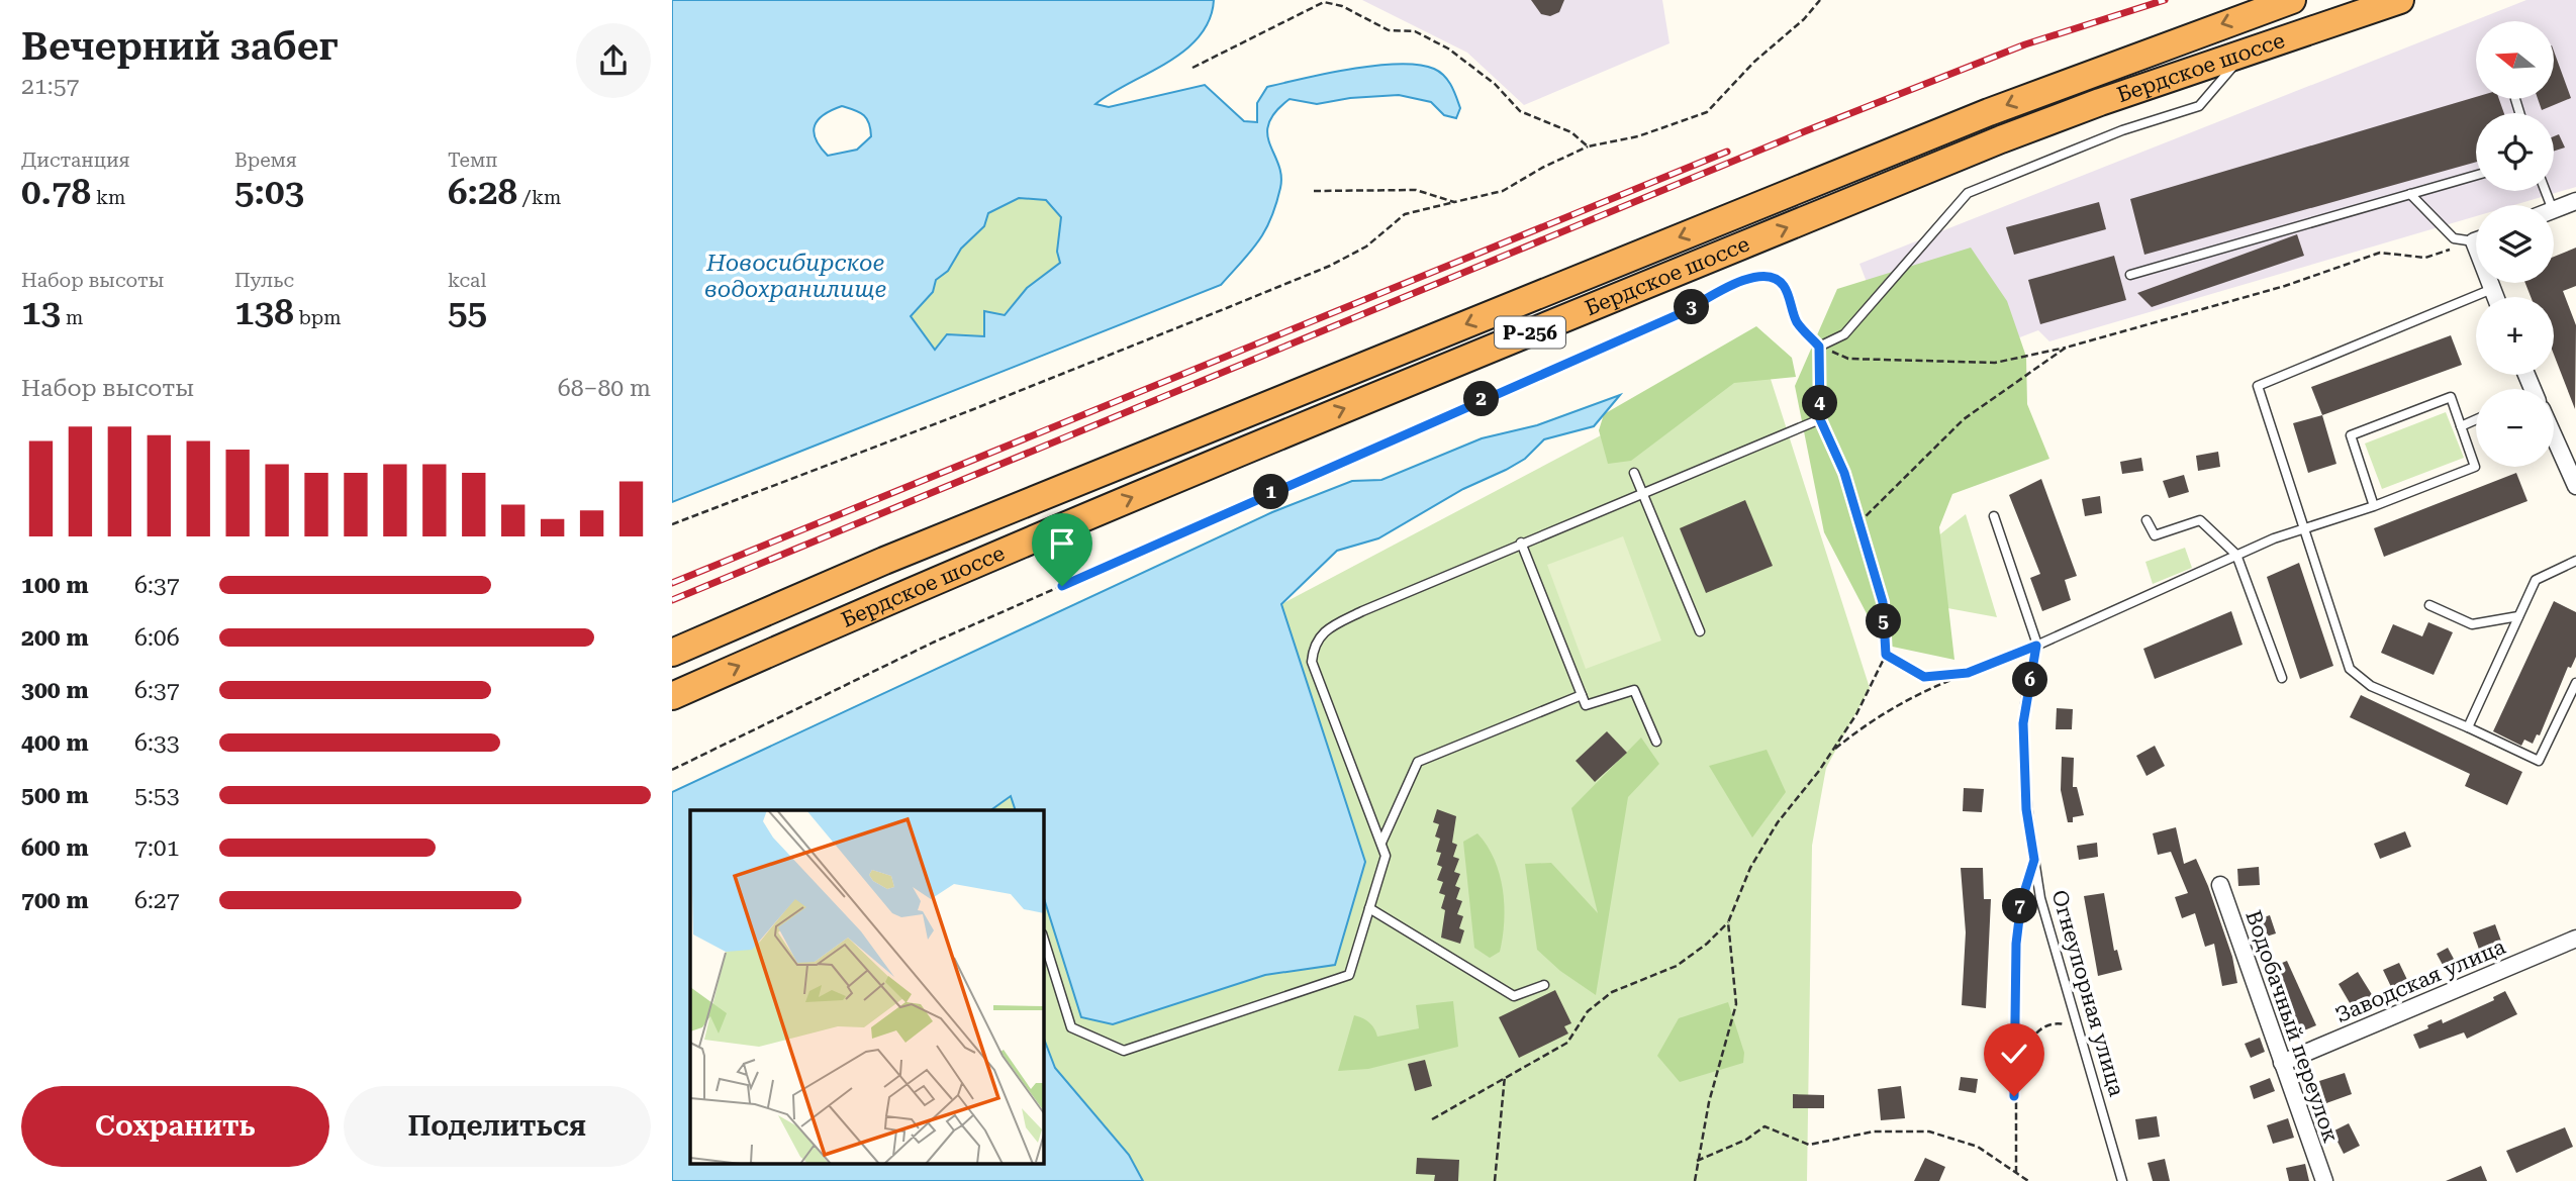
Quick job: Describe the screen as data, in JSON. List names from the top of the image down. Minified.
{"streets":{"highway":["Бердское шоссе","Р-256"],"street":["Заводская улица","Водобачный переулок"],"lane":["Огнеупорная улица"]},"crossings":[["Заводская улица","Водобачный переулок"]],"water":["Новосибирское водохранилище"],"north":"left","page":{"heading":["Вечерний забег","21:57"],"map_buttons":["+","−"],"stats":[["Дистанция","0.78 km"],["Время","5:03"],["Темп","6:28 /km"],["Набор высоты","13 m"],["Пульс","138 bpm"],["kcal","55"]],"pins":["3","2","4","1","5","6","7"],"chart":["Набор высоты","68–80 m"],"list":[{"name":"100 m","note":"6:37"},{"name":"200 m","note":"6:06"},{"name":"300 m","note":"6:37"},{"name":"400 m","note":"6:33"},{"name":"500 m","note":"5:53"},{"name":"600 m","note":"7:01"},{"name":"700 m","note":"6:27"}],"buttons":["Сохранить","Поделиться"]}}
